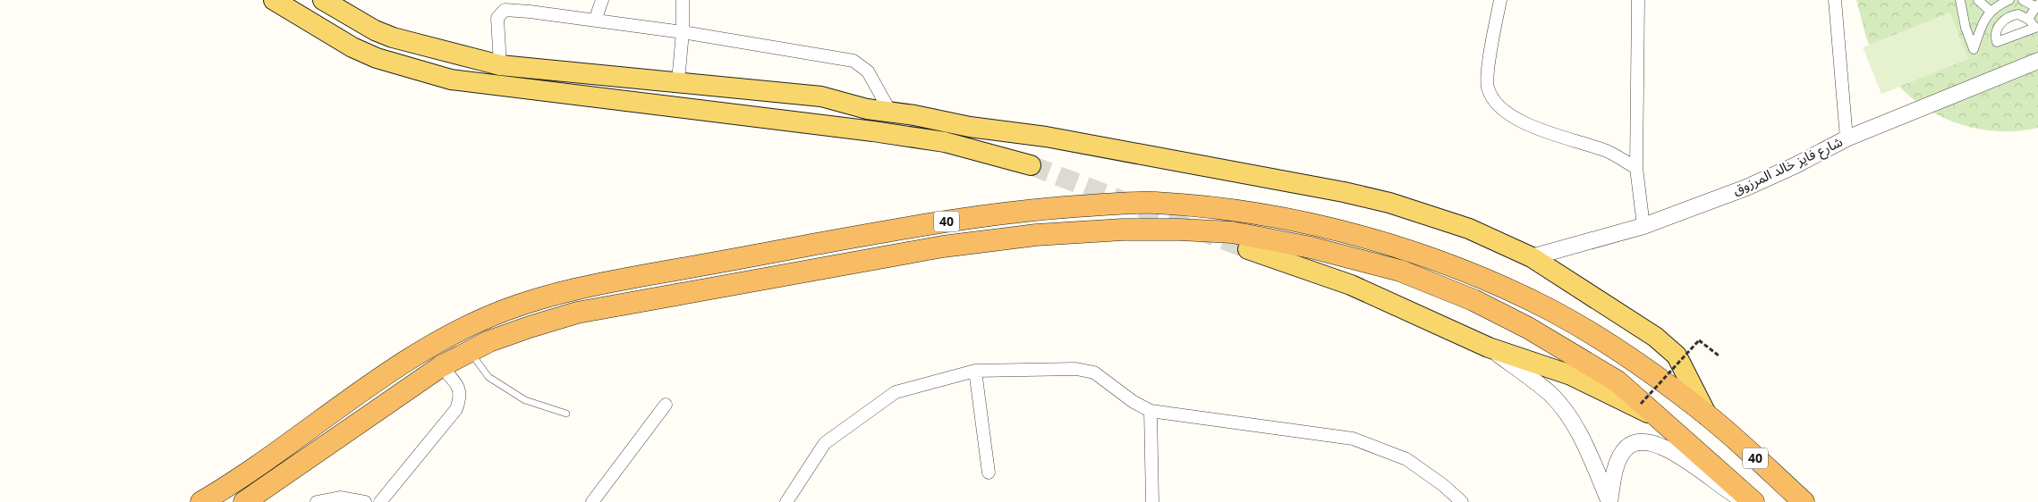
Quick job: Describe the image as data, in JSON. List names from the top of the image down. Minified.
{"streets":{"highway":["40"],"street":["شارع فايز خالد المرزوق"]}}
